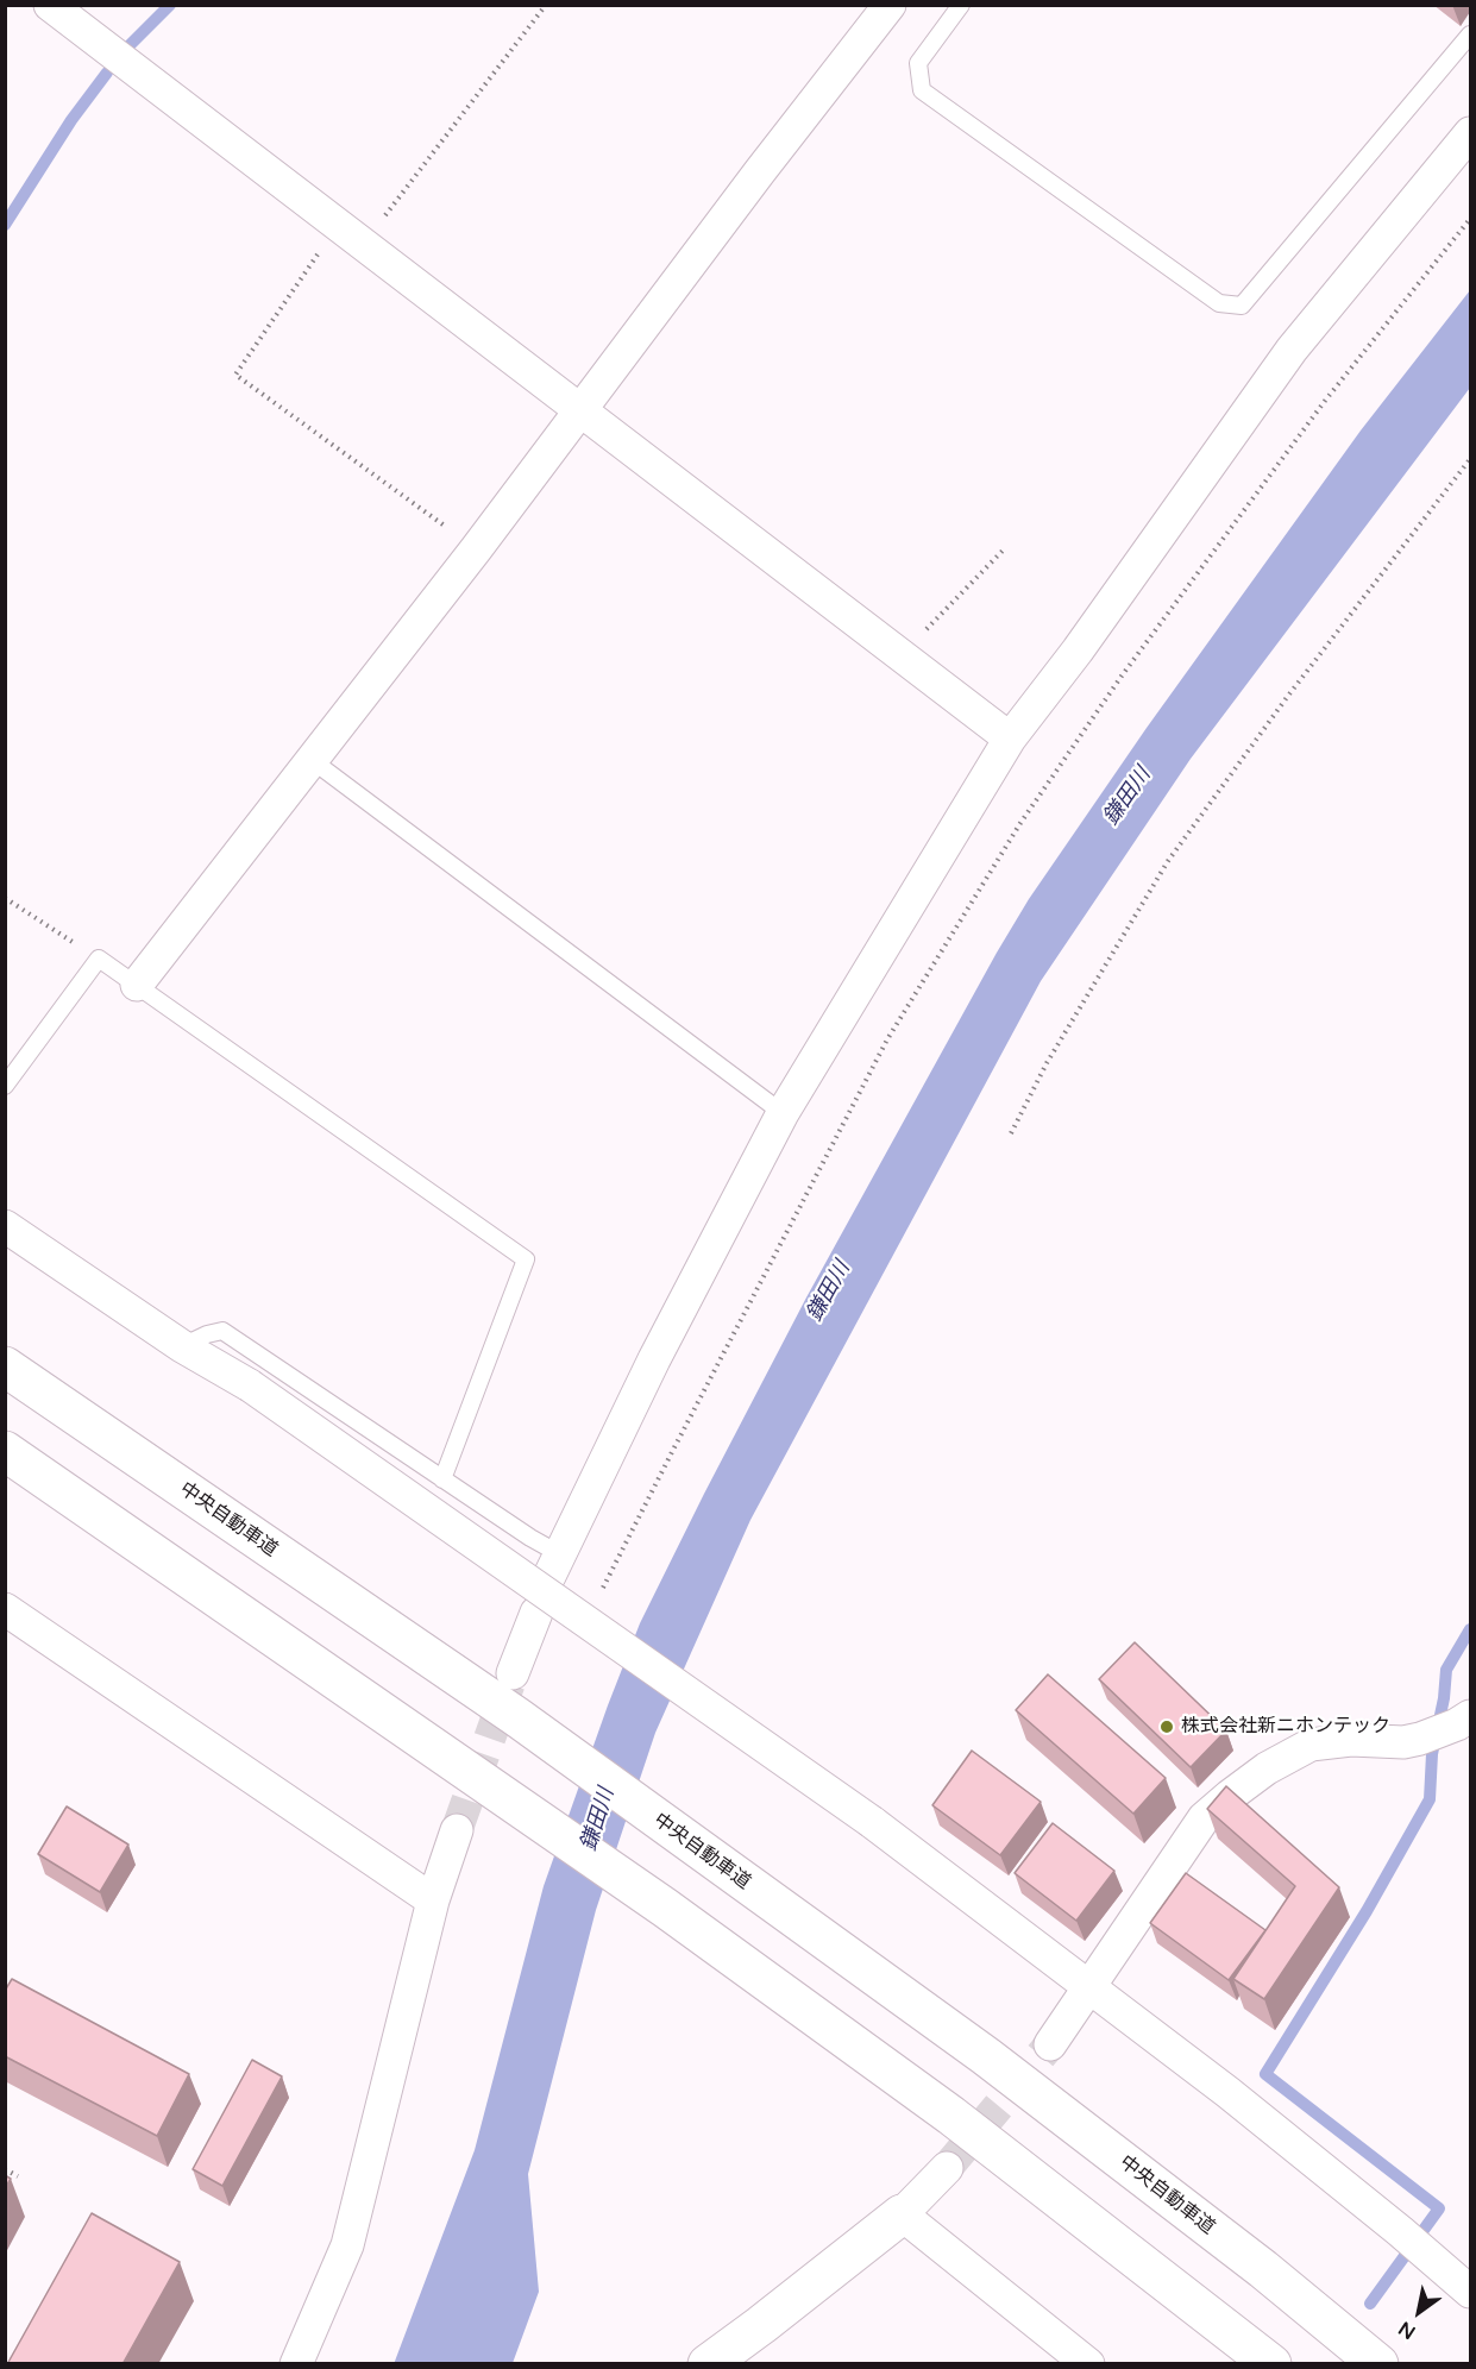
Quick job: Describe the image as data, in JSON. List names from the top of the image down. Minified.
{"streets":{"main road":["中央自動車道"]},"water":["鎌田川"],"places":["株式会社新ニホンテック"],"north":"bottom left"}
